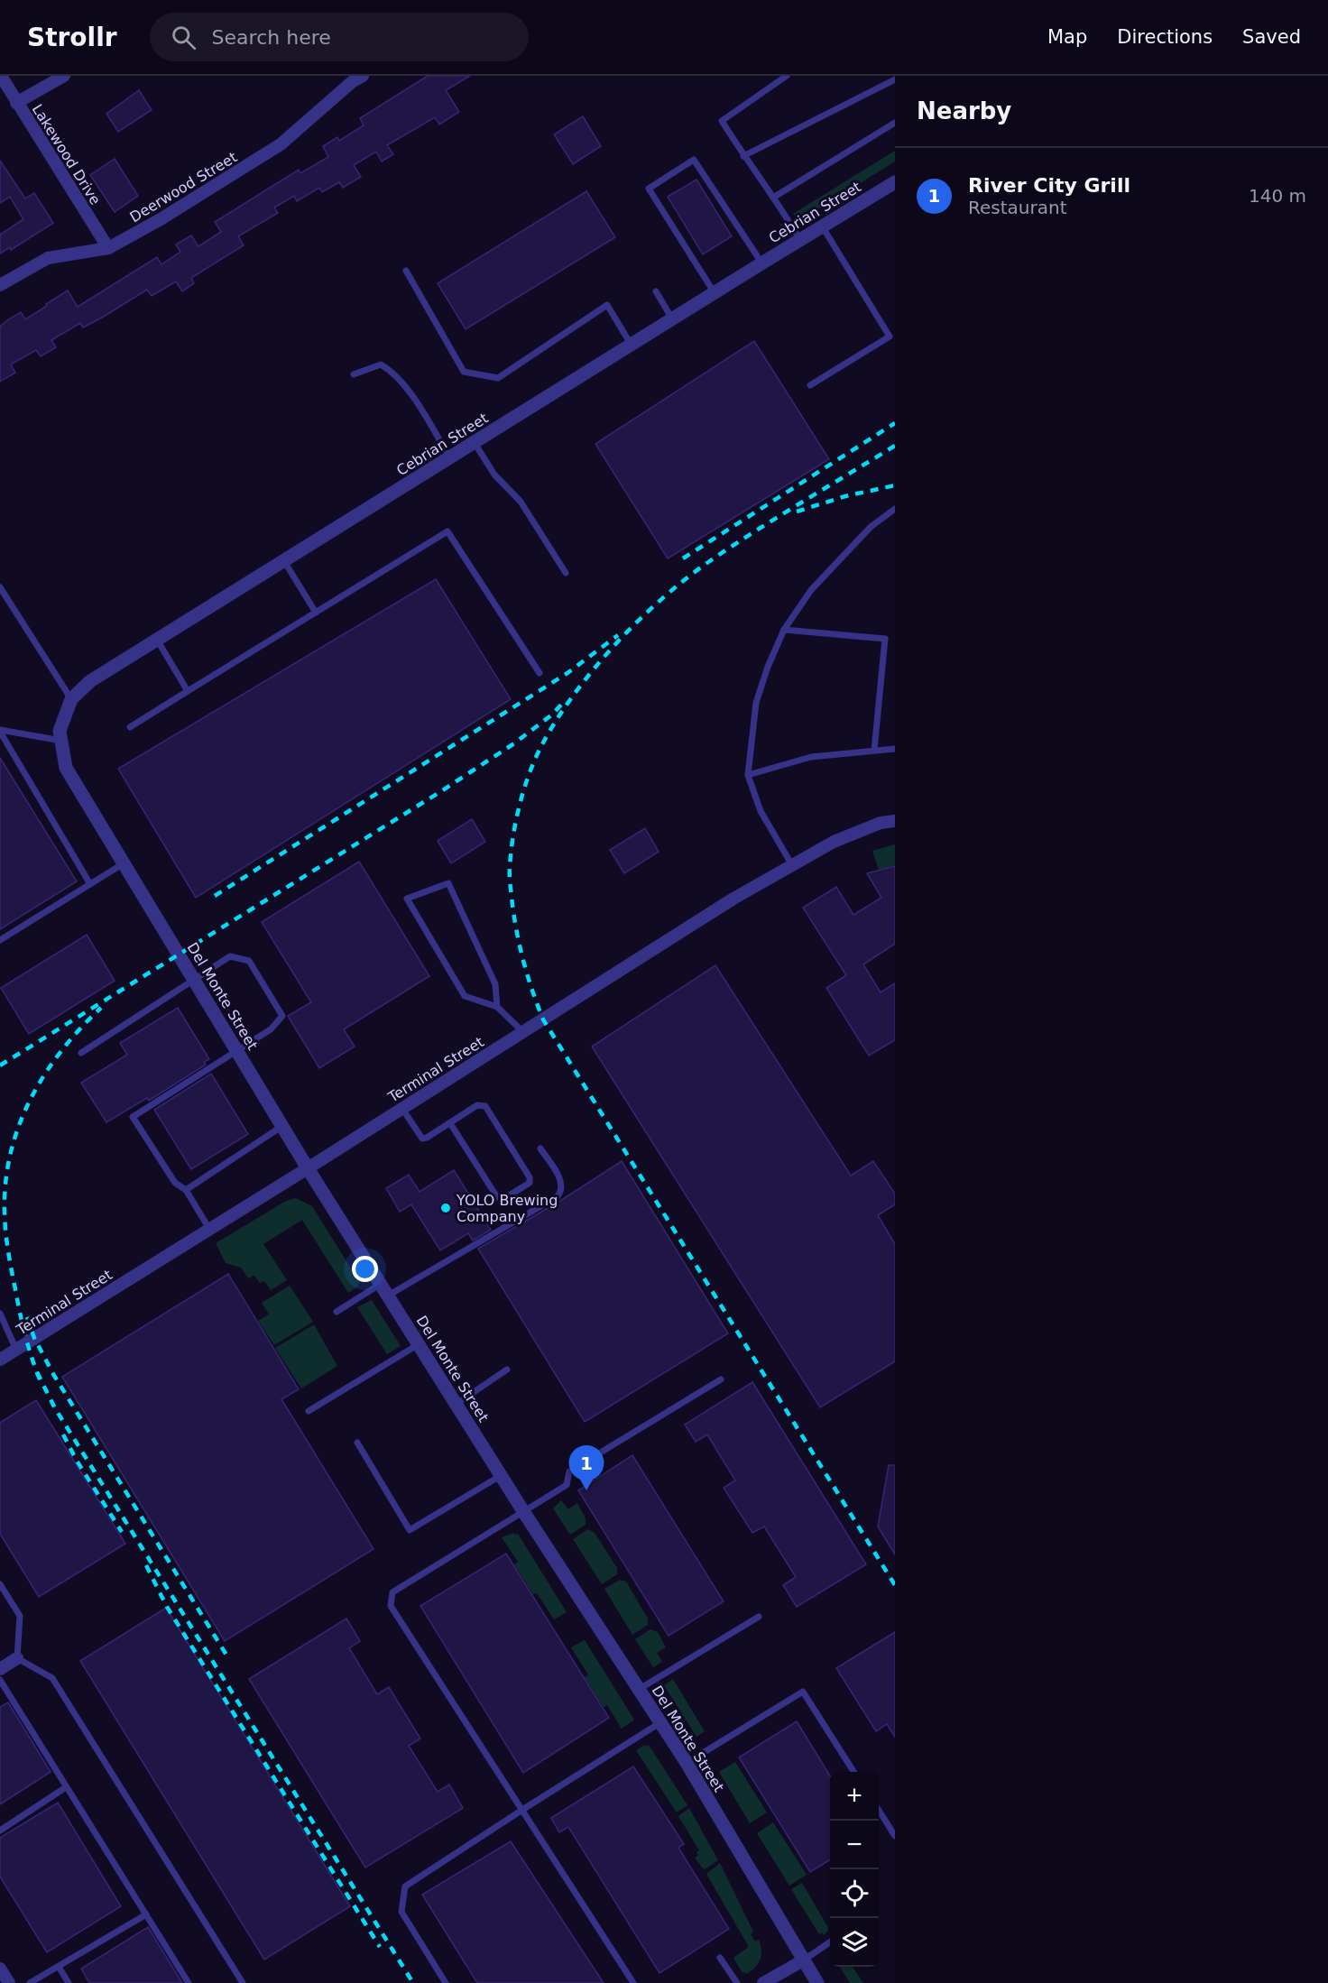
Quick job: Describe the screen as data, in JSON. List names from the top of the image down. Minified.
{"streets":{"street":["Lakewood Drive","Deerwood Street","Cebrian Street","Del Monte Street","Terminal Street"]},"crossings":[["Lakewood Drive","Deerwood Street"],["Cebrian Street","Del Monte Street"],["Del Monte Street","Terminal Street"]],"places":["YOLO Brewing Company"],"page":{"header":"Strollr","search":"Search here","nav":["Map","Directions","Saved"],"heading":"Nearby","list":[{"mark":"1","name":"River City Grill","note":"Restaurant","value":"140 m"}],"pins":"1","map_buttons":["+","−"]}}
